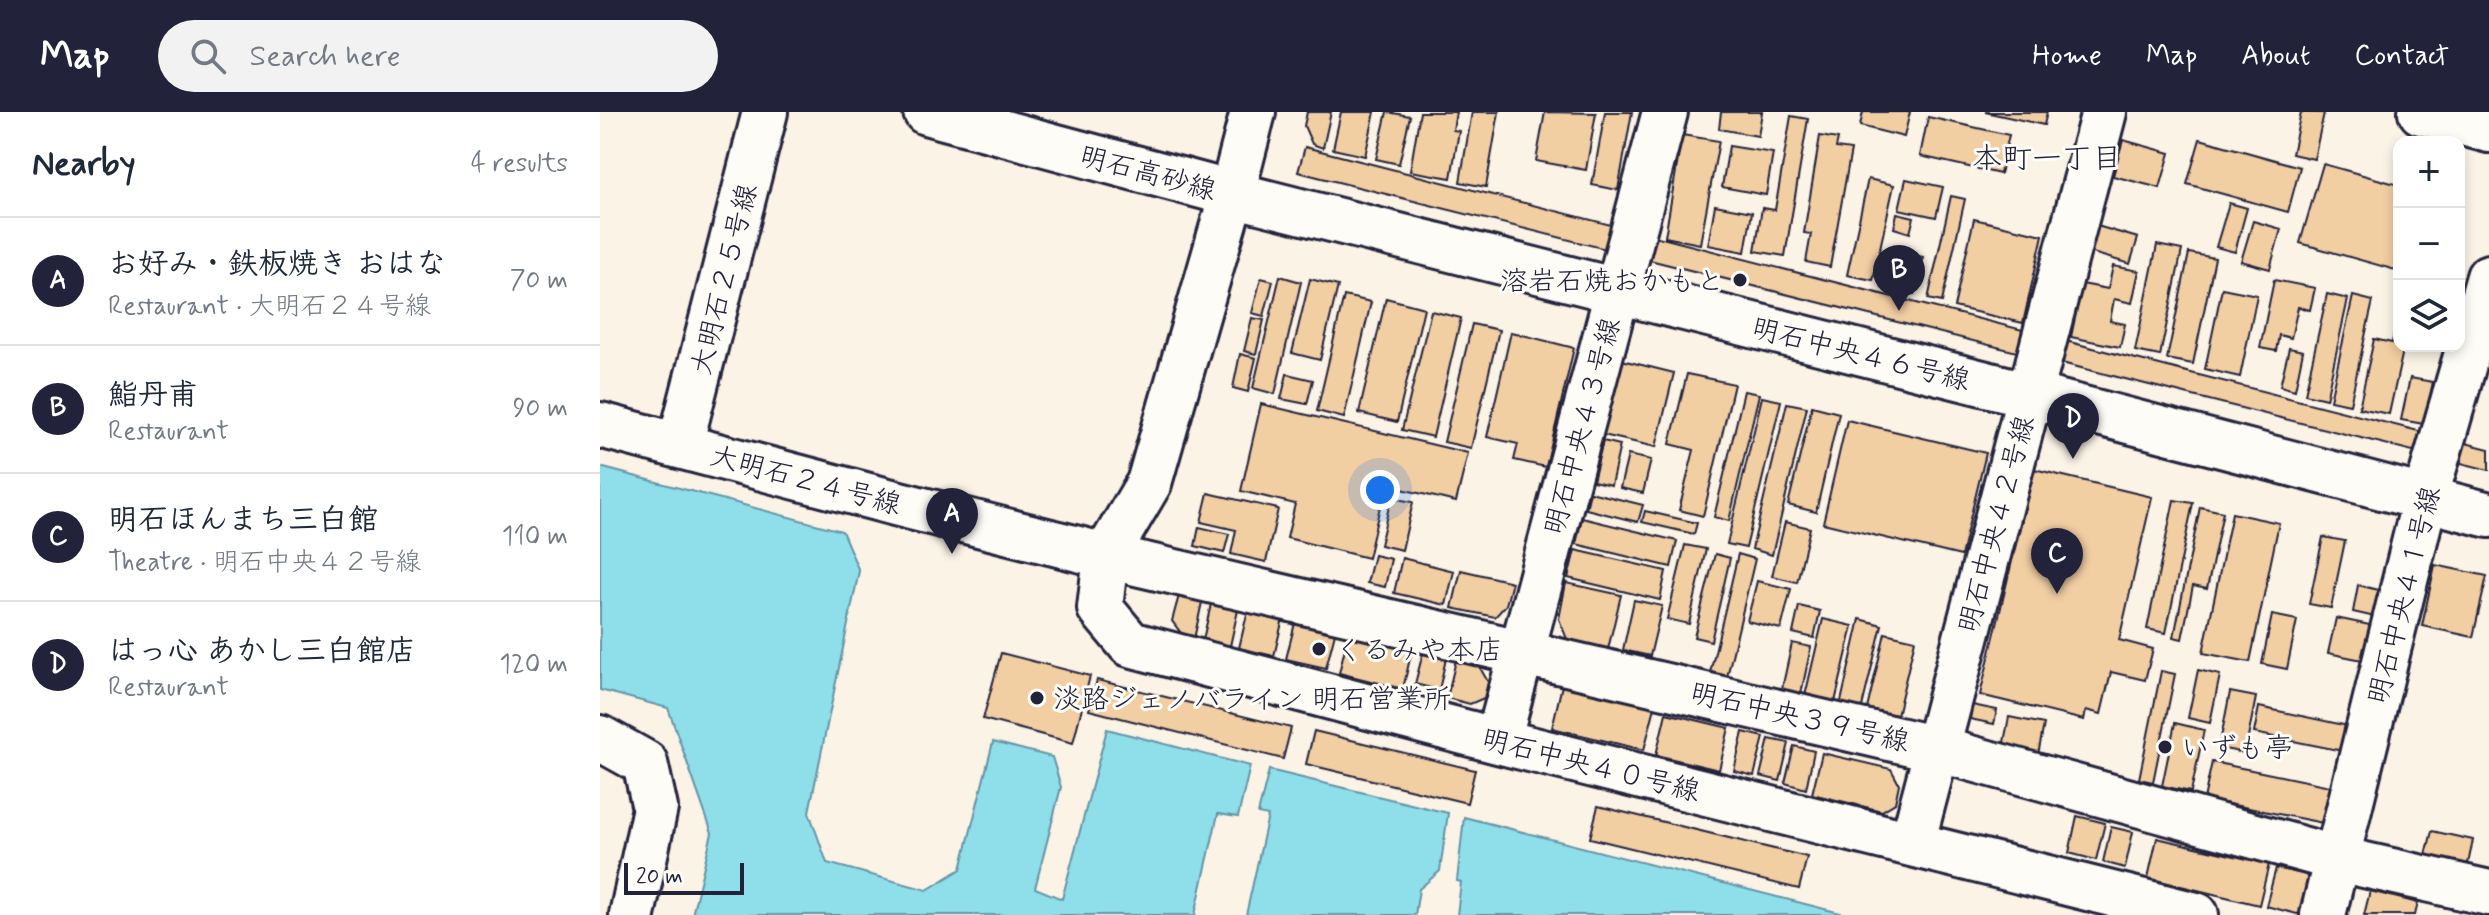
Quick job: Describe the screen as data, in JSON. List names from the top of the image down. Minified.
{"streets":{"street":["明石高砂線","大明石２５号線","明石中央４６号線","明石中央４３号線","大明石２４号線","明石中央４２号線","明石中央４１号線","明石中央３９号線","明石中央４０号線"]},"crossings":[["明石高砂線","明石中央４６号線"],["明石高砂線","明石中央４０号線"],["大明石２５号線","大明石２４号線"],["明石中央４６号線","明石中央４３号線"],["明石中央４６号線","明石中央４２号線"],["明石中央４６号線","明石中央４１号線"],["明石中央４６号線","明石中央４０号線"],["明石中央４３号線","明石中央３９号線"],["明石中央４３号線","明石中央４０号線"],["大明石２４号線","明石中央３９号線"],["大明石２４号線","明石中央４０号線"],["明石中央４２号線","明石中央３９号線"],["明石中央４２号線","明石中央４０号線"],["明石中央４１号線","明石中央３９号線"],["明石中央３９号線","明石中央４０号線"]],"districts":["本町一丁目"],"places":["溶岩石焼おかもと","くるみや本店","淡路ジェノバライン 明石営業所","いずも亭"],"scale_bar":"20 m","page":{"header":"Map","search":"Search here","nav":["Home","Map","About","Contact"],"heading":["Nearby","4 results"],"map_buttons":["+","−"],"list":[{"mark":"A","name":"お好み・鉄板焼き おはな","note":"Restaurant · 大明石２４号線","value":"70 m"},{"mark":"B","name":"鮨丹甫","note":"Restaurant","value":"90 m"},{"mark":"C","name":"明石ほんまち三白館","note":"Theatre · 明石中央４２号線","value":"110 m"},{"mark":"D","name":"はっ心 あかし三白館店","note":"Restaurant","value":"120 m"}],"pins":["B","D","A","C"],"scale":"20 m"}}
